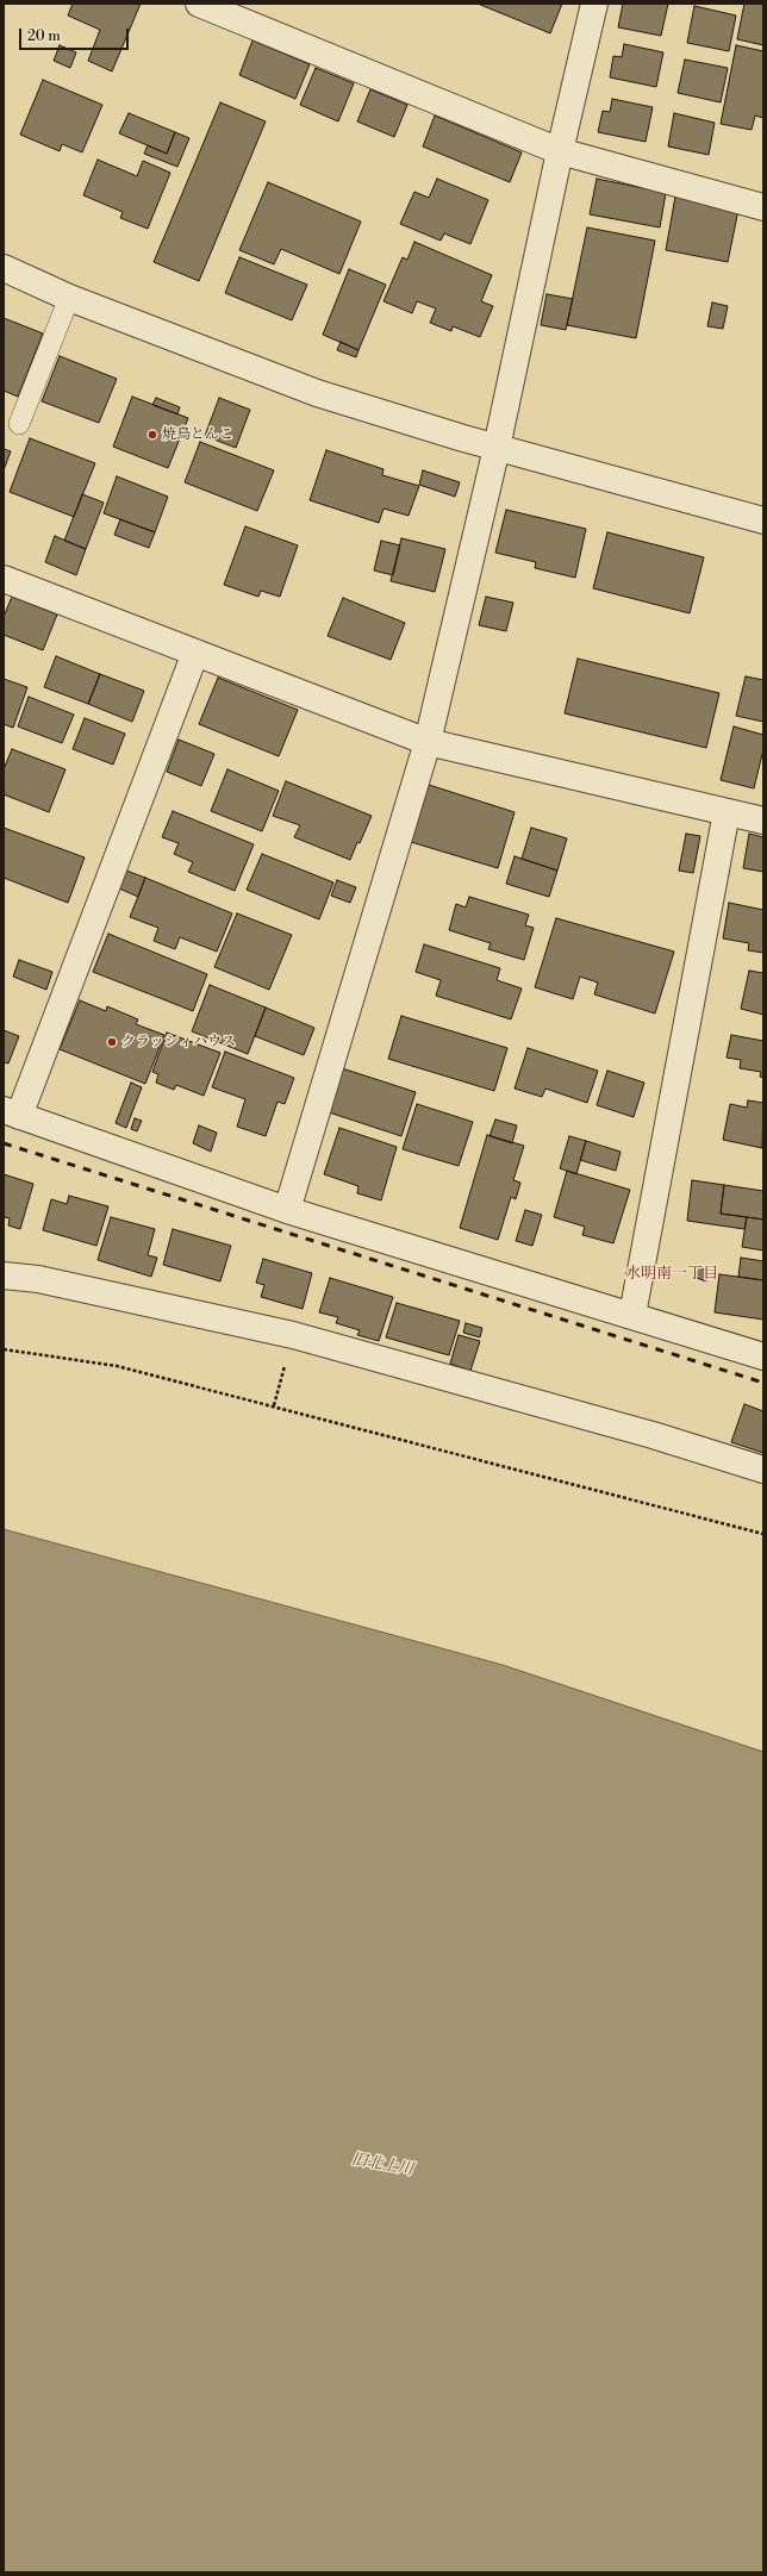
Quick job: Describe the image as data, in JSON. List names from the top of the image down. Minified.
{"districts":["水明南一丁目"],"water":["旧北上川"],"places":["焼鳥とんこ","クラッシィハウス"],"scale_bar":"20 m"}
